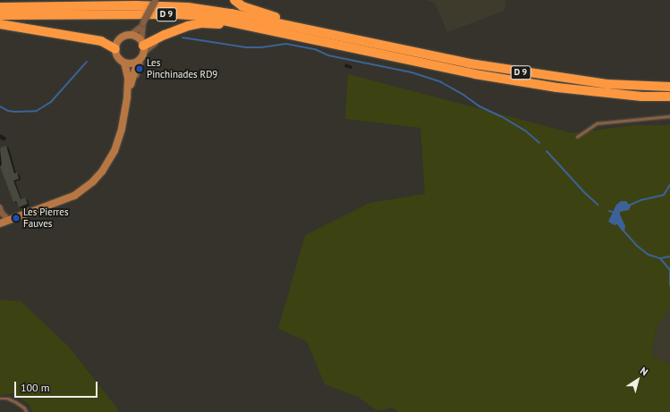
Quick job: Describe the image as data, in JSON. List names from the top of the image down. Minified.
{"streets":{"highway":["D 9"]},"places":["Les Pinchinades RD9","Les Pierres Fauves"],"scale_bar":"100 m","north":"top right"}
